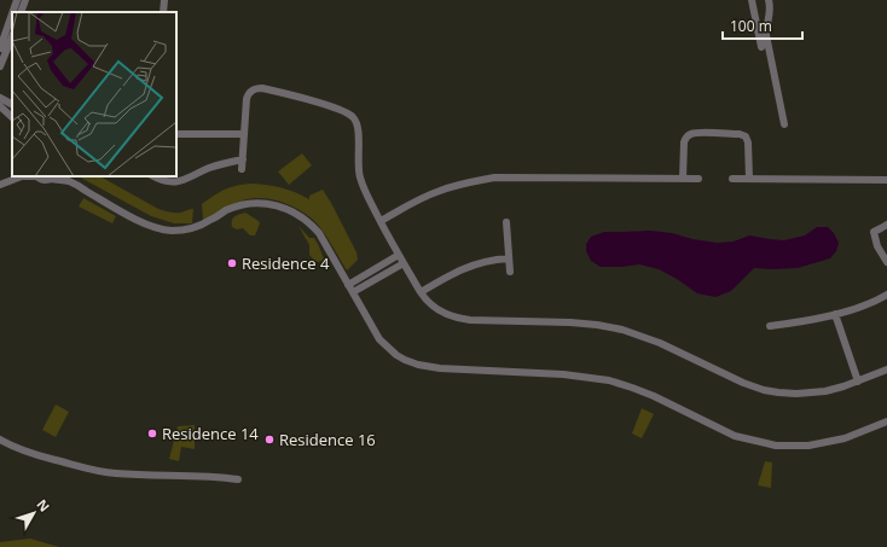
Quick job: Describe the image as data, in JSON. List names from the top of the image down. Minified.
{"places":["Residence 4","Residence 14","Residence 16"],"scale_bar":"100 m","north":"top right"}
